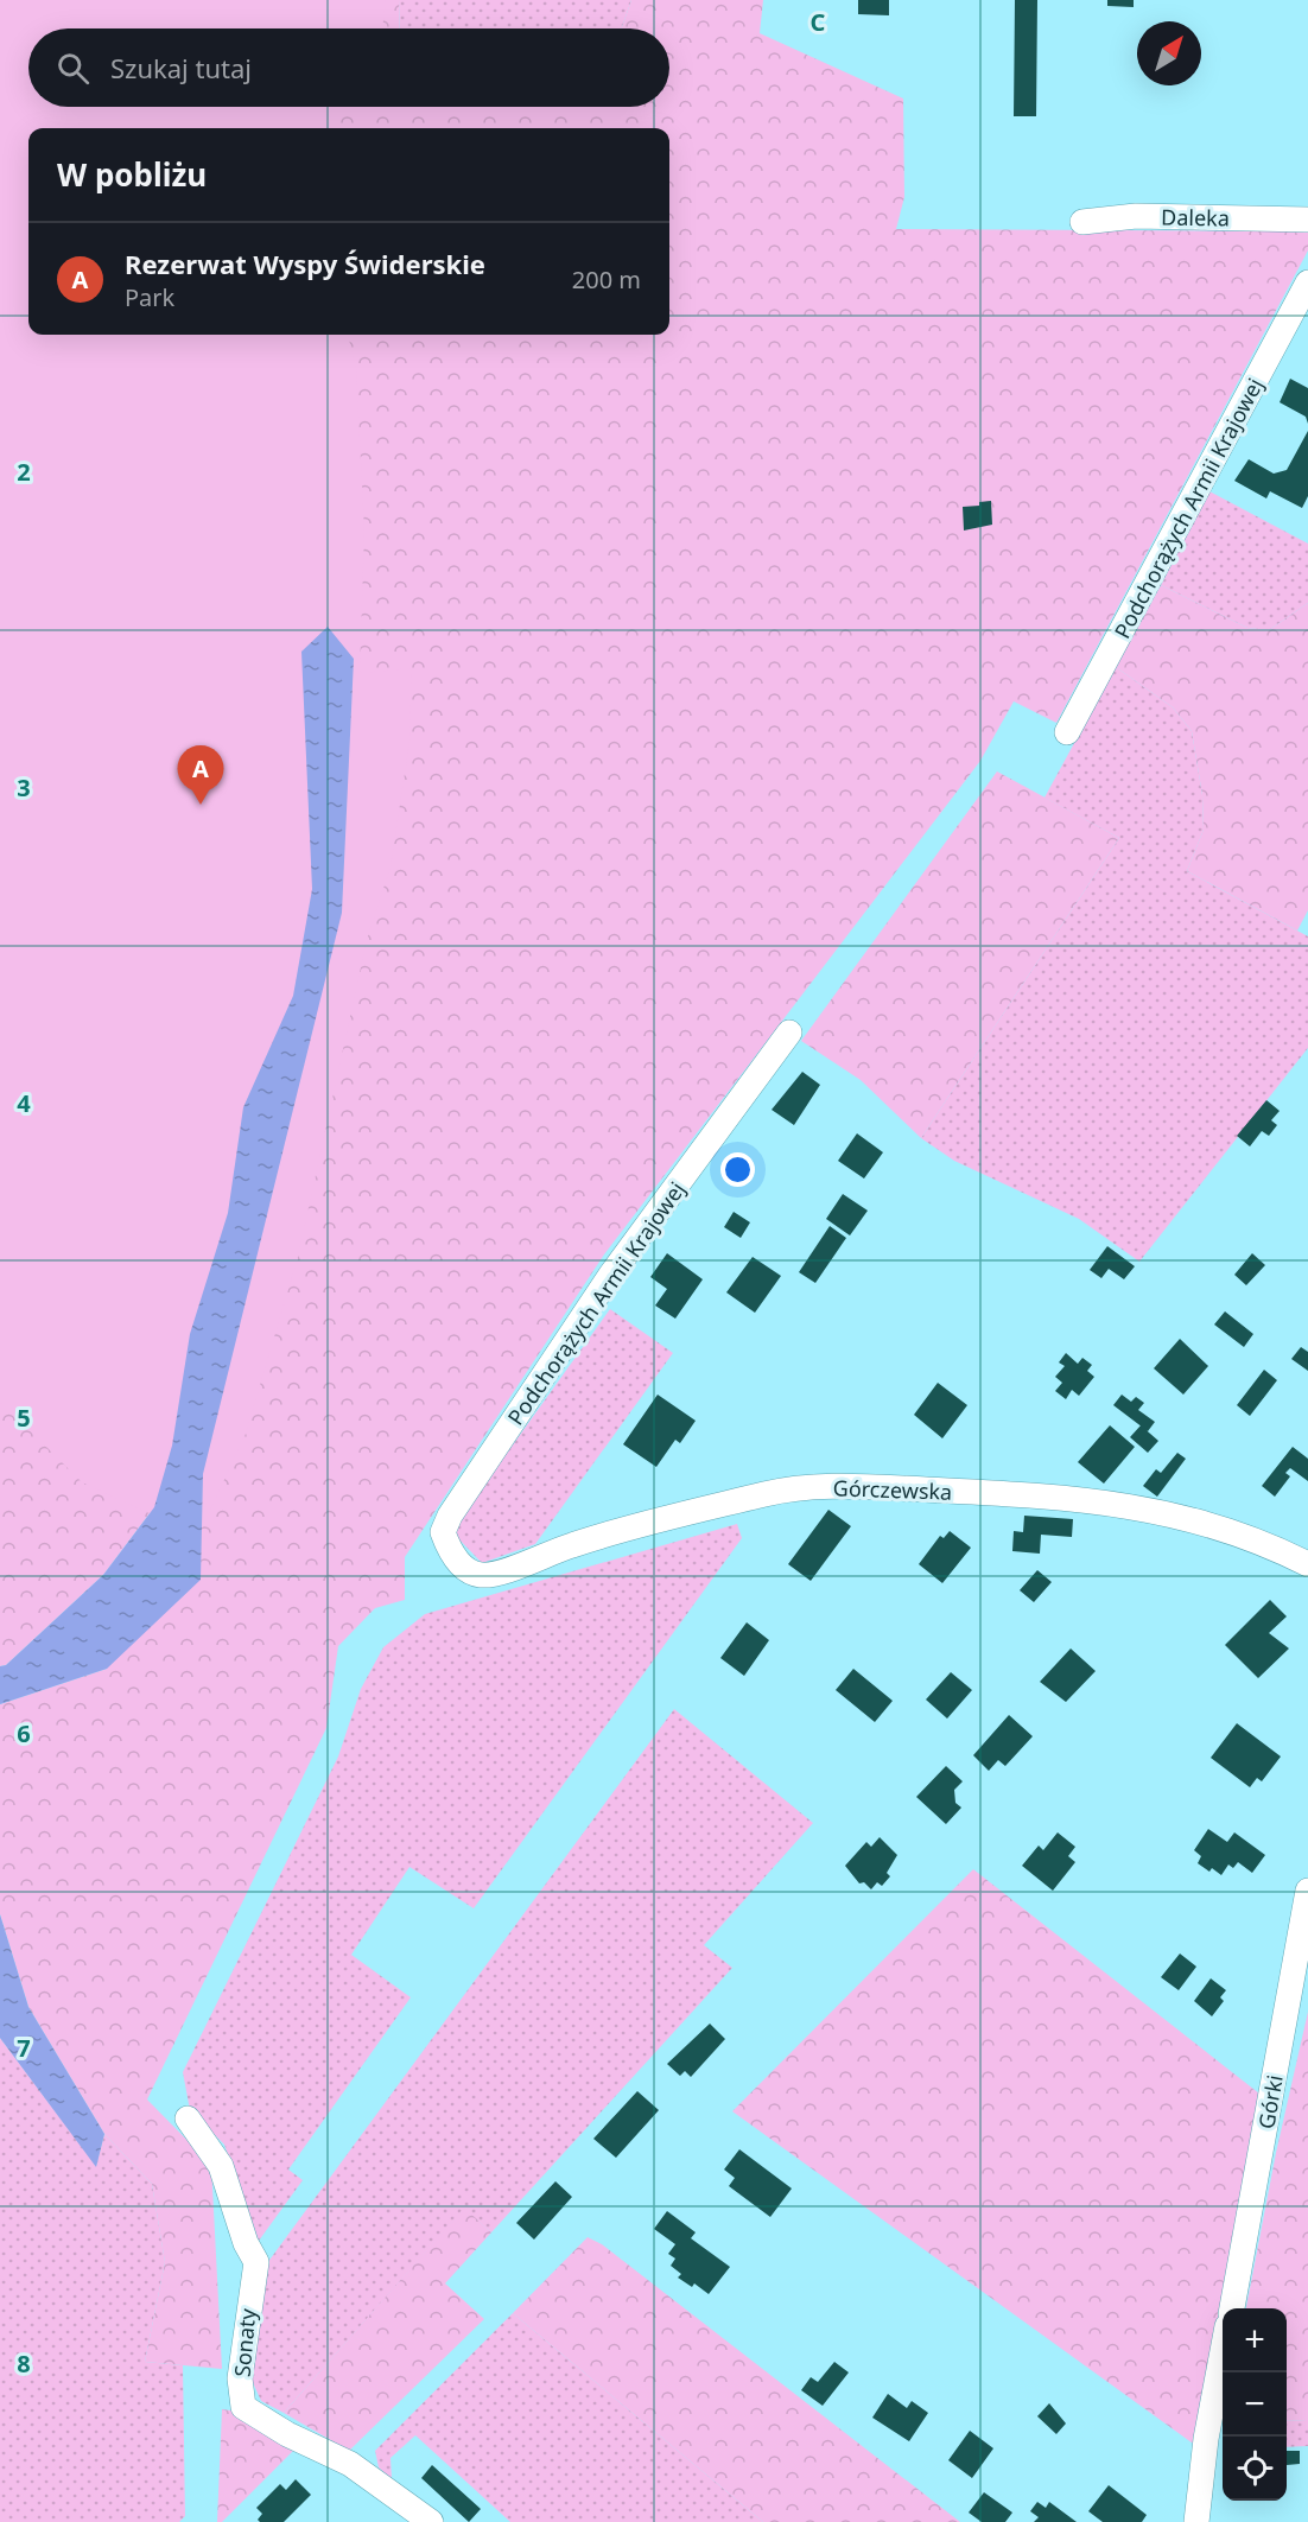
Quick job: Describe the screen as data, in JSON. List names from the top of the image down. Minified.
{"streets":{"street":["Daleka","Podchorążych Armii Krajowej","Górczewska","Górki","Sonaty"]},"crossings":[["Podchorążych Armii Krajowej","Górczewska"]],"north":"top right","page":{"search":"Szukaj tutaj","heading":"W pobliżu","list":[{"mark":"A","name":"Rezerwat Wyspy Świderskie","note":"Park","value":"200 m"}],"pins":"A","map_buttons":["+","−"]},"grid":{"columns":["C"],"rows":["2","3","4","5","6","7","8"]}}
